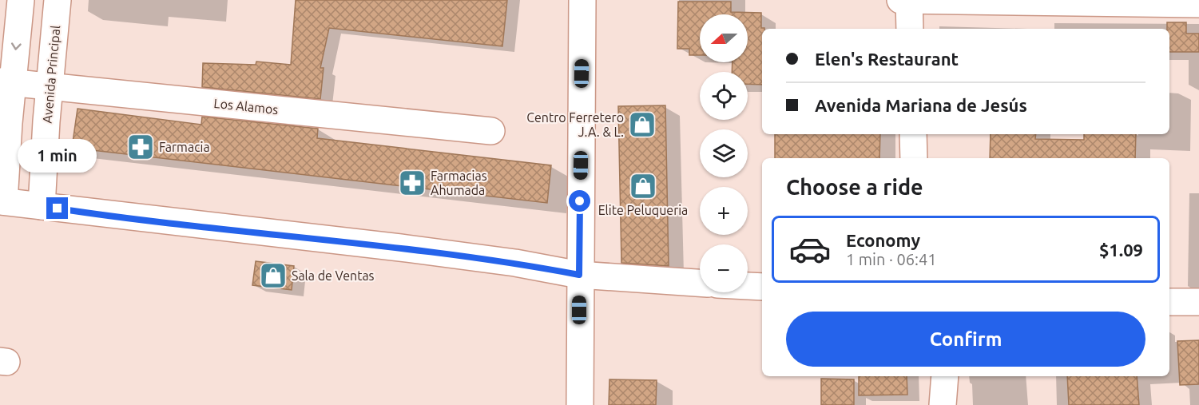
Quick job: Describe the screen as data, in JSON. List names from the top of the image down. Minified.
{"streets":{"street":["Avenida Principal","Los Alamos"]},"crossings":[["Avenida Principal","Los Alamos"]],"places":{"shop":["Centro Ferretero J.A. & L.","Elite Peluqueria","Sala de Ventas"],"pharmacy":["Farmacia","Farmacias Ahumada"]},"north":"left","page":{"map_buttons":["+","−"],"banner":["Elen's Restaurant","Avenida Mariana de Jesús"],"bubble":"1 min","heading":"Choose a ride","list":[{"name":"Economy","note":"1 min · 06:41","value":"$1.09"}],"buttons":"Confirm"}}
